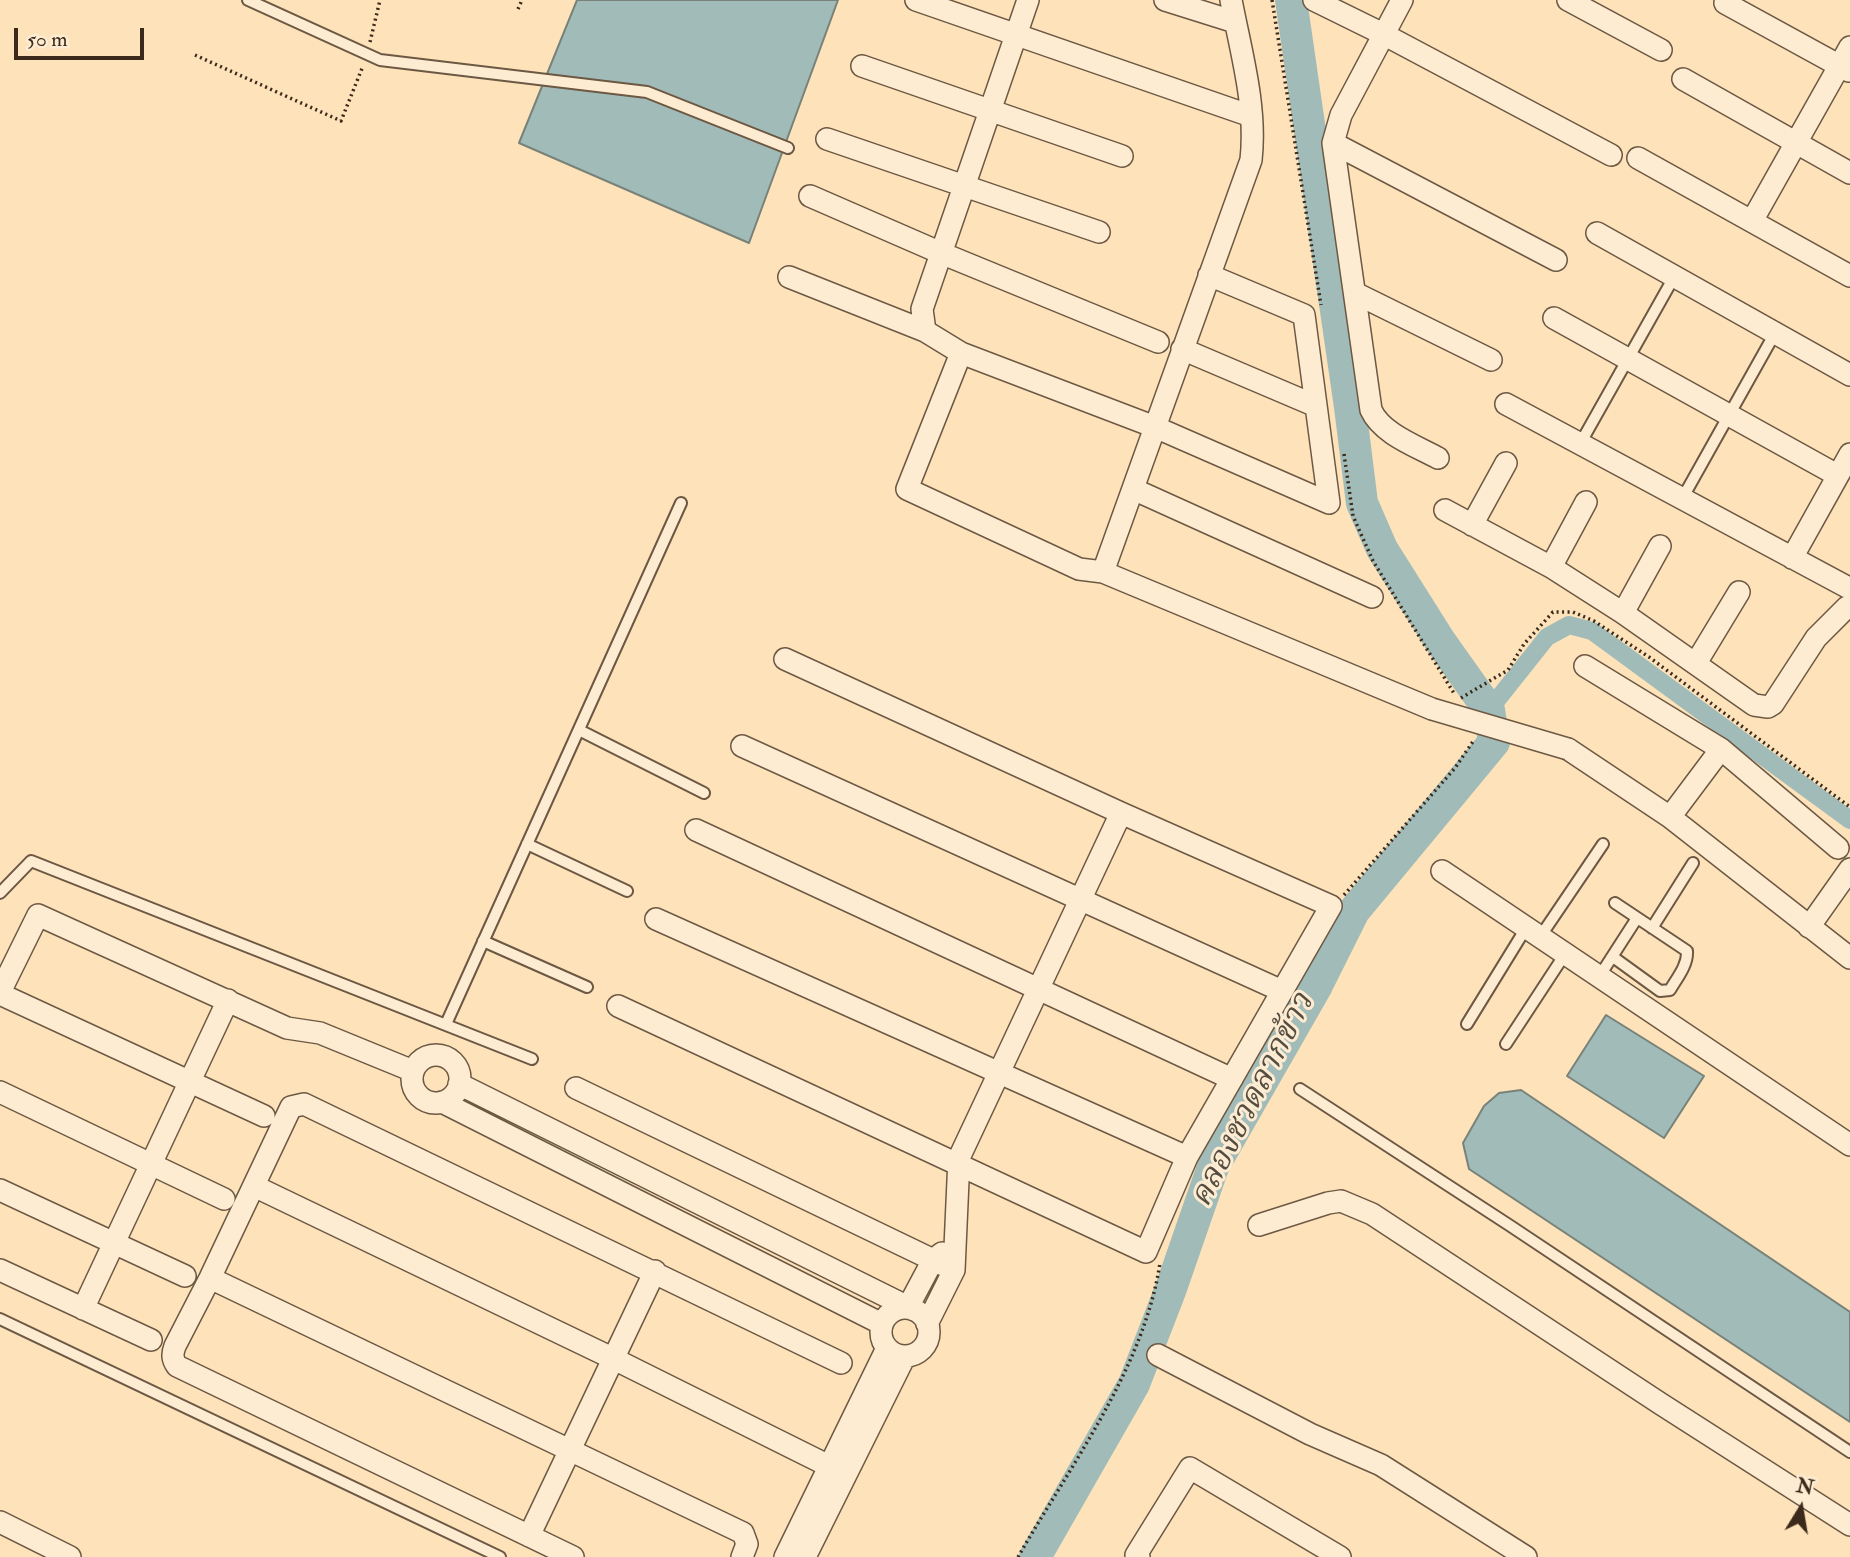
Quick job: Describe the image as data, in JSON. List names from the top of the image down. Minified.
{"water":["คลองชวดลากข้าว"],"scale_bar":"50 m","north":"top"}
